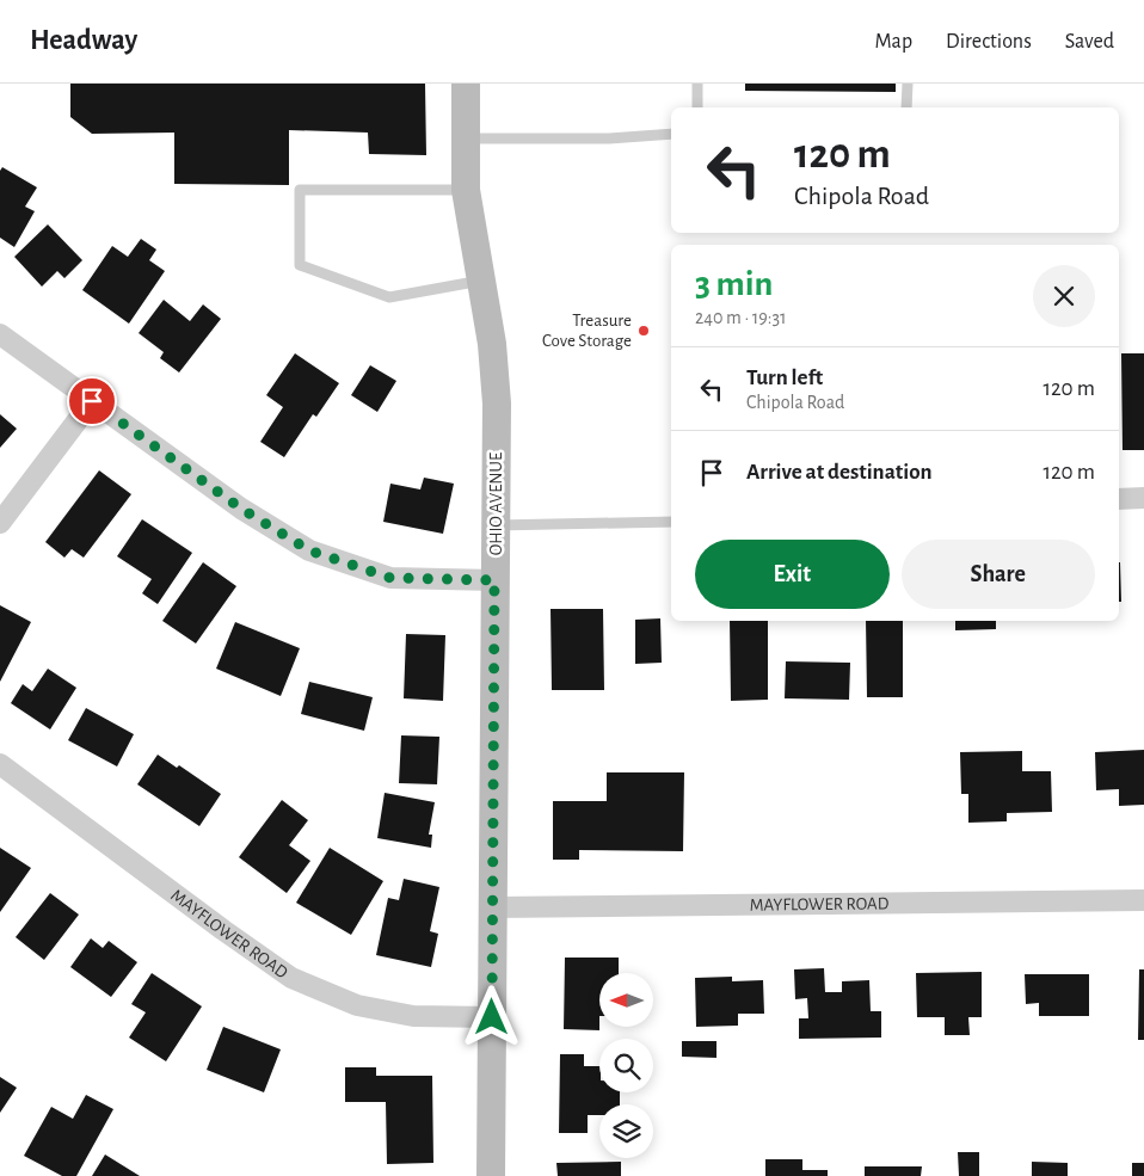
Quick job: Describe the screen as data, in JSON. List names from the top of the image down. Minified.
{"streets":{"street":["OHIO AVENUE","MAYFLOWER ROAD"]},"crossings":[["OHIO AVENUE","MAYFLOWER ROAD"]],"places":["Treasure Cove Storage"],"north":"left","page":{"header":"Headway","nav":["Map","Directions","Saved"],"turn":["120 m","Chipola Road"],"heading":["3 min","240 m · 19:31"],"list":[{"name":"Turn left","note":"Chipola Road","value":"120 m"},{"name":"Arrive at destination","value":"120 m"}],"buttons":["Exit","Share"]}}
